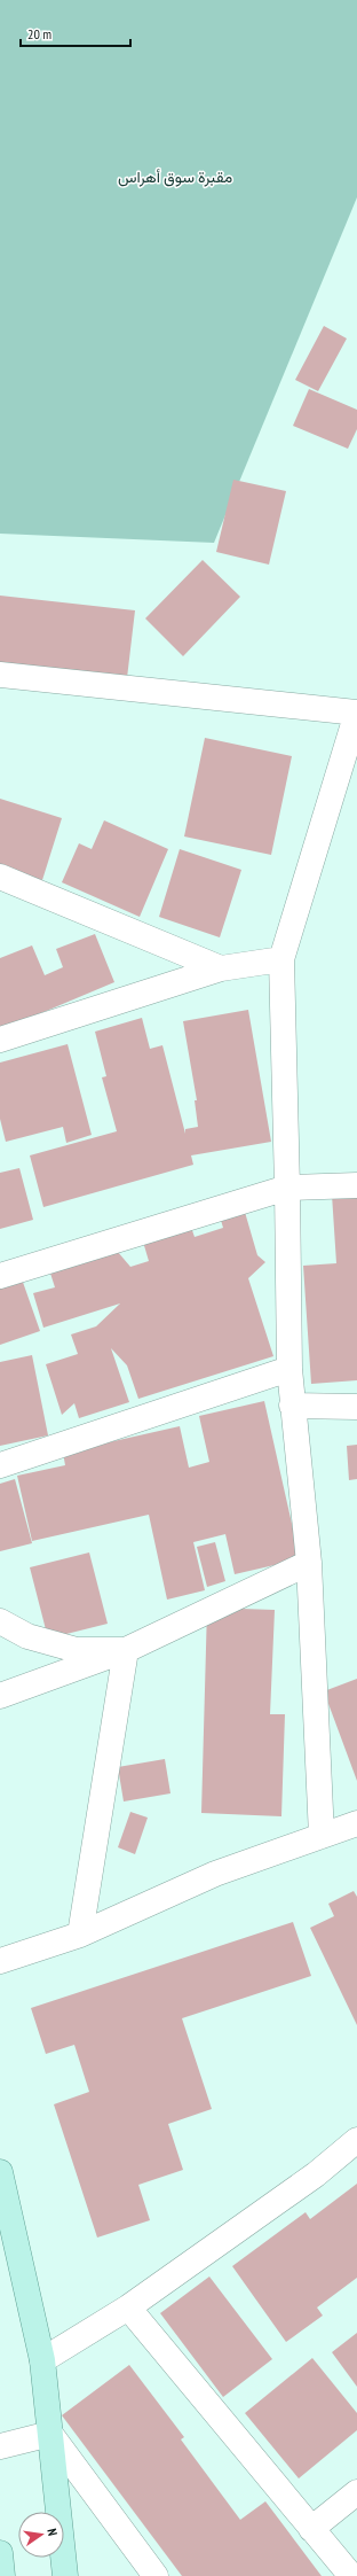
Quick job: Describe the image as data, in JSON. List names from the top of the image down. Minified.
{"parks":["مقبرة سوق أهراس"],"scale_bar":"20 m","north":"right"}
